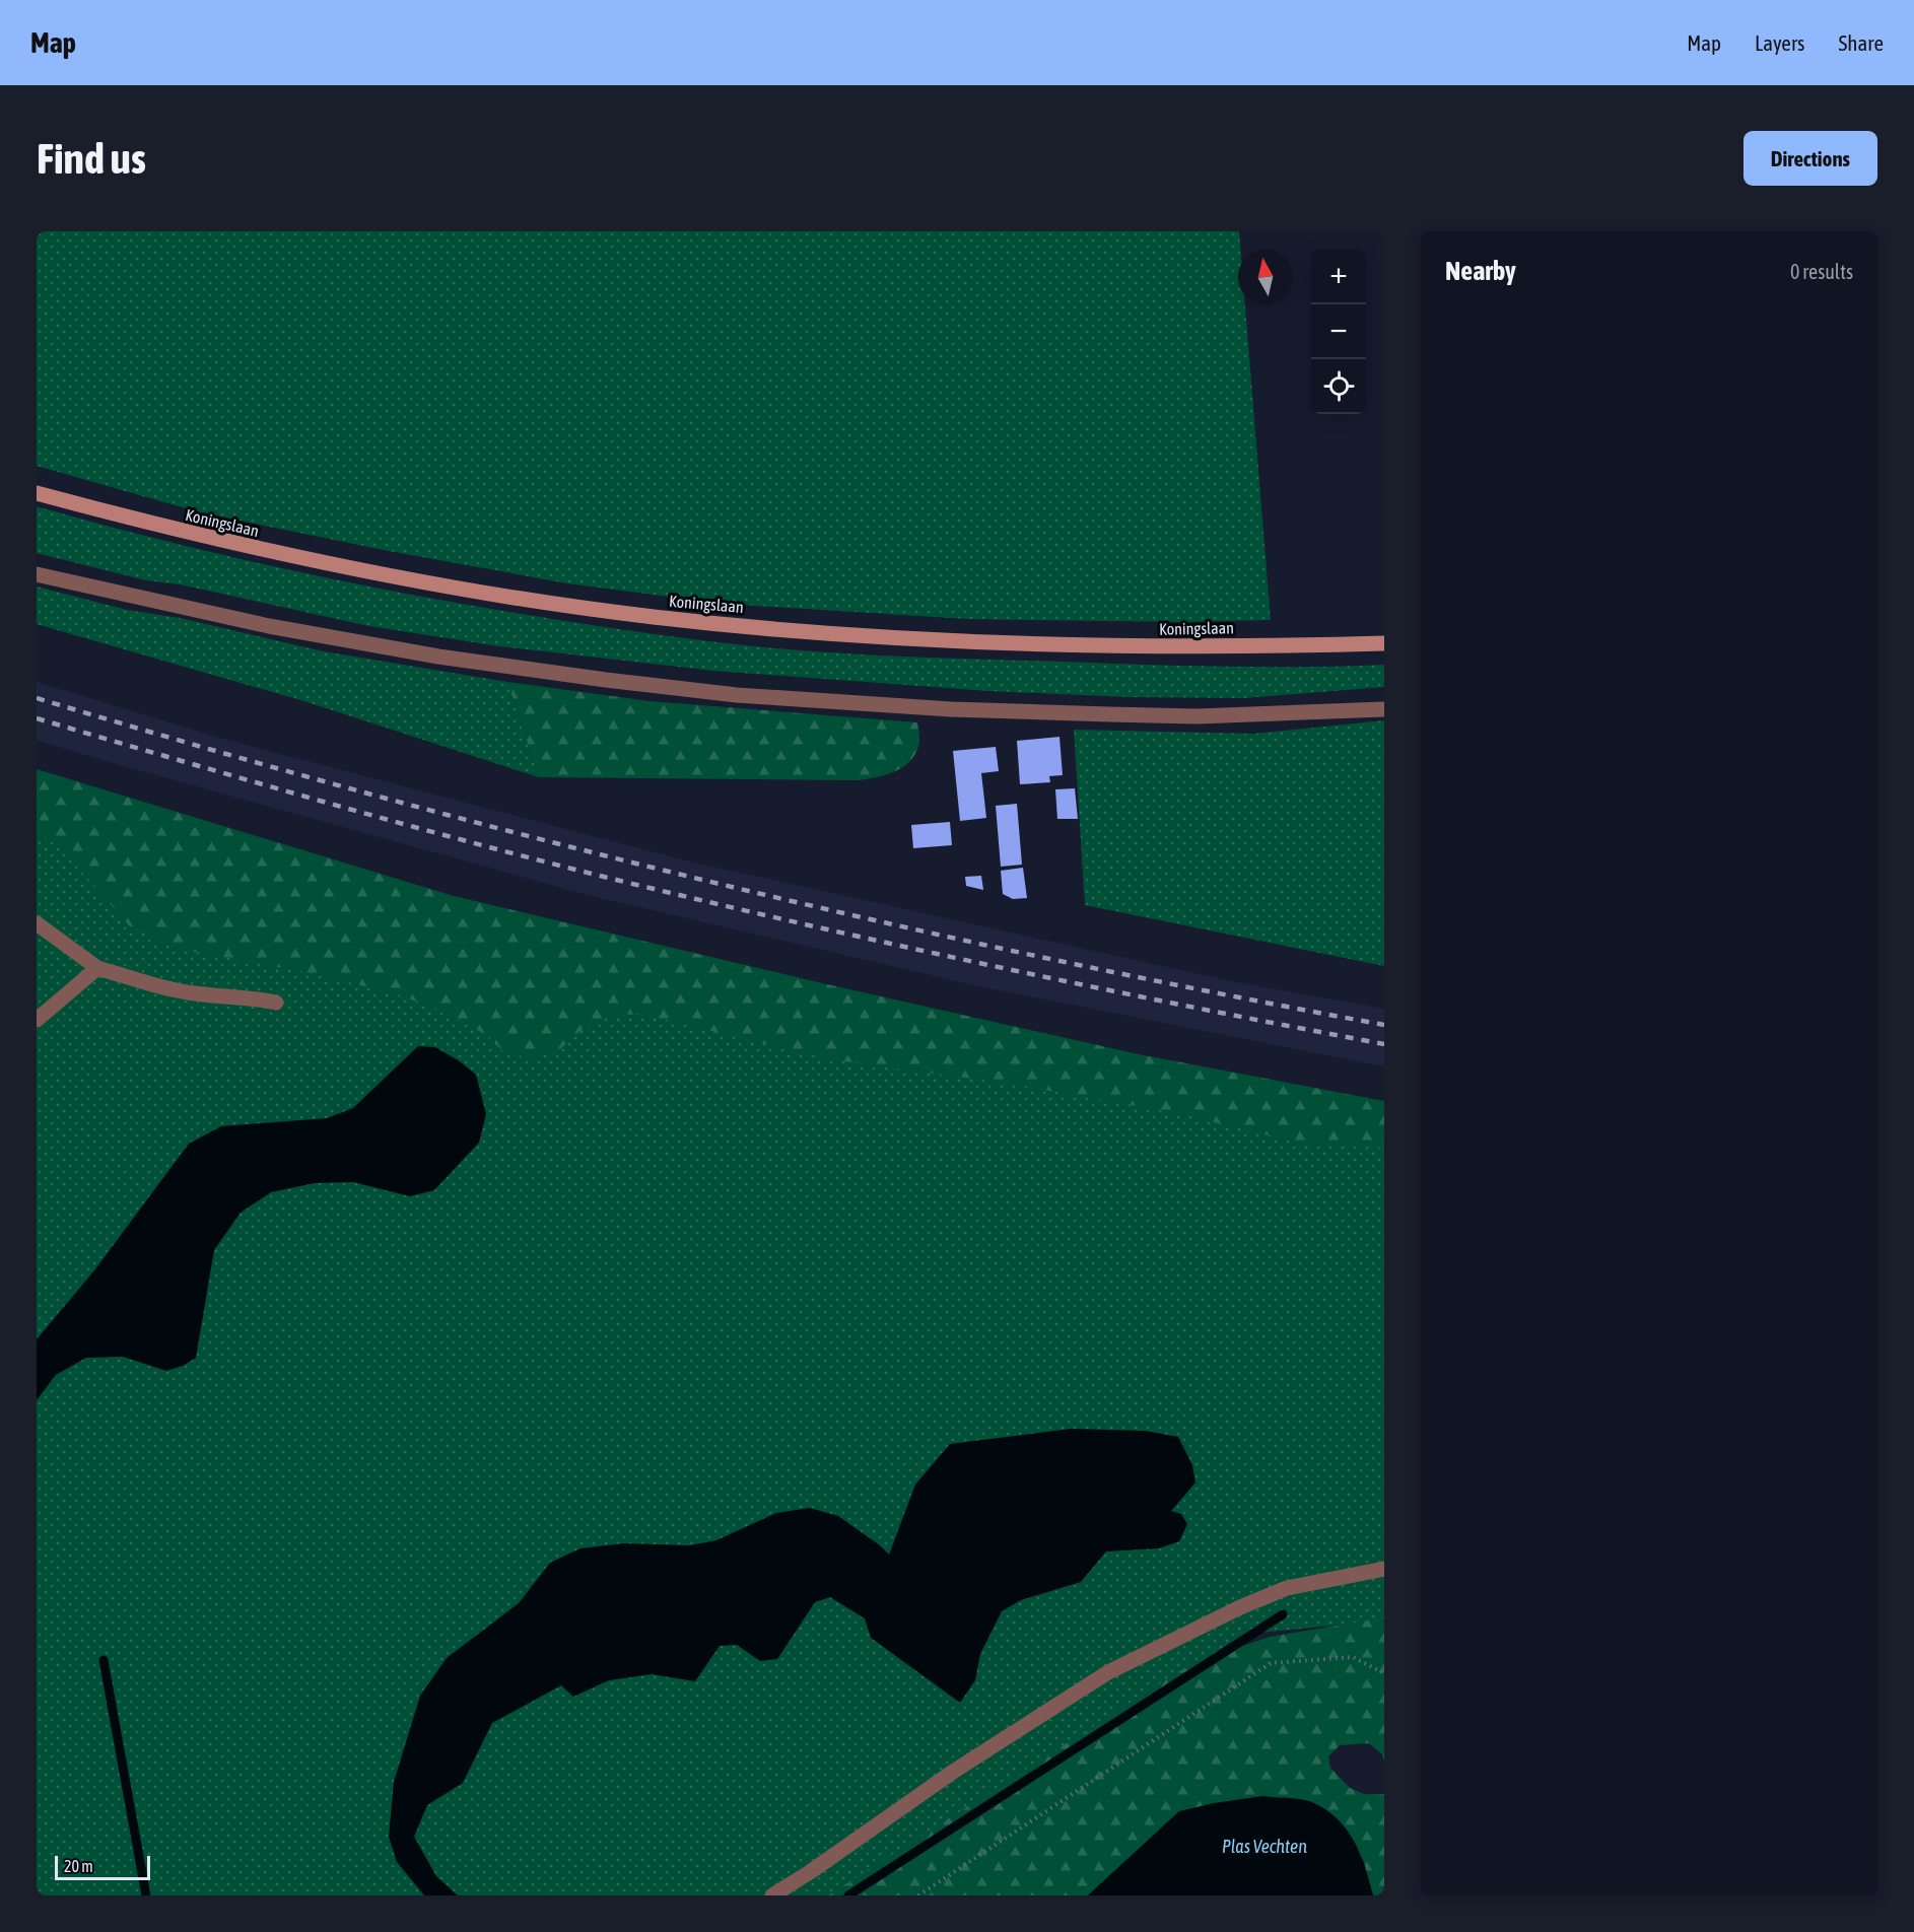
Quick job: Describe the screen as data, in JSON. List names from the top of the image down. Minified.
{"streets":{"main road":["Koningslaan"]},"water":["Plas Vechten"],"scale_bar":"20 m","north":"top","page":{"header":"Map","nav":["Map","Layers","Share"],"buttons":"Directions","title":"Find us","heading":["Nearby","0 results"],"map_buttons":["+","−"],"scale":"20 m"}}
